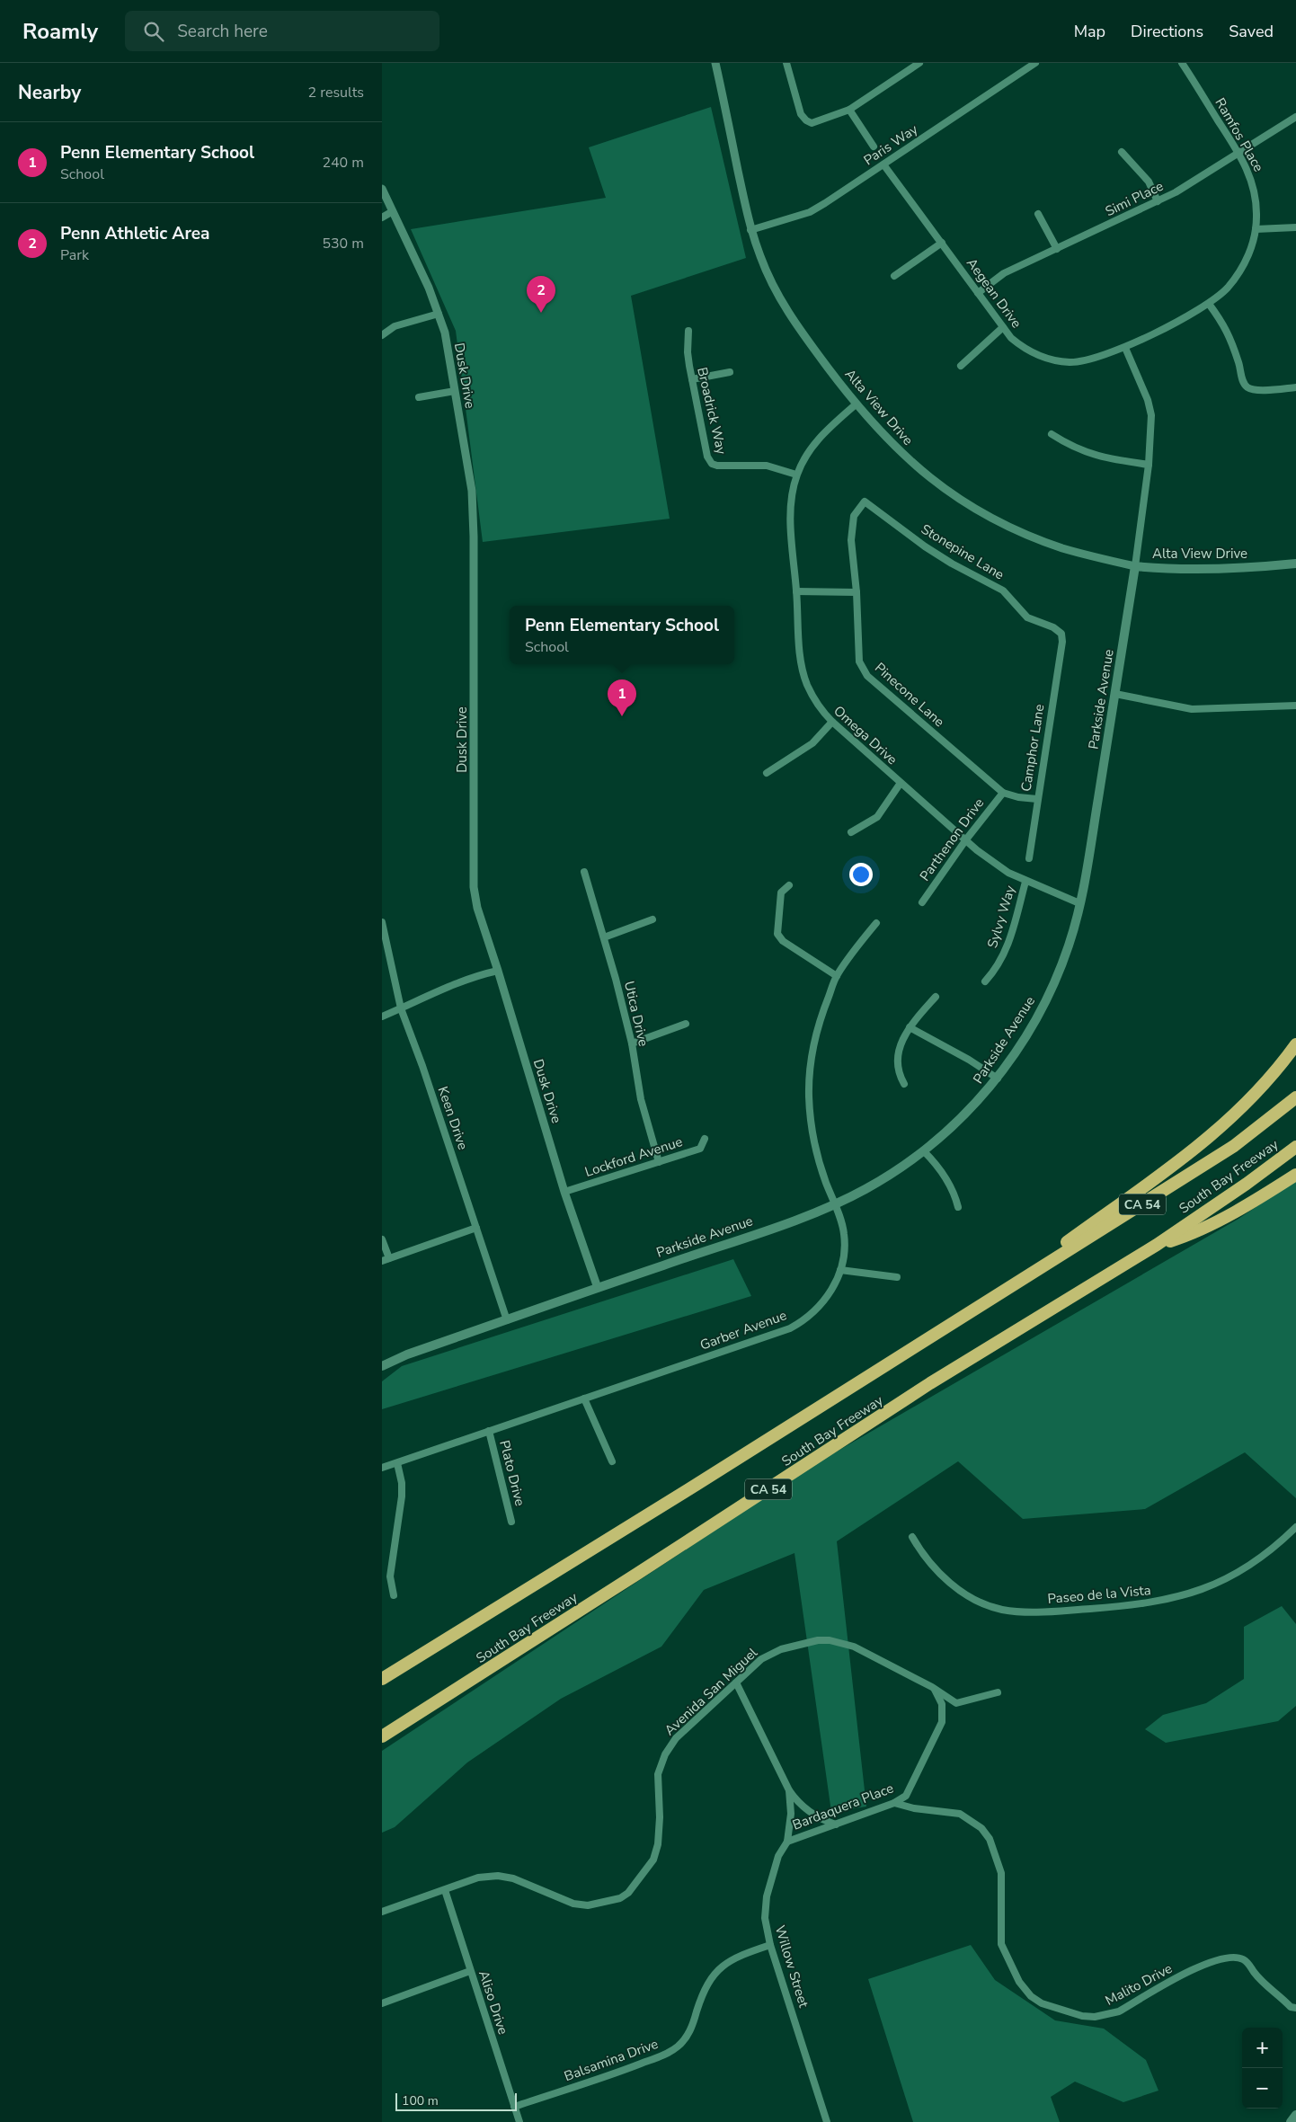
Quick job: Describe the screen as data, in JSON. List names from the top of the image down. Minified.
{"streets":{"highway":["South Bay Freeway","CA 54"],"main road":["Alta View Drive","Parkside Avenue"],"street":["Ramfos Place","Paris Way","Simi Place","Aegean Drive","Dusk Drive","Broadrick Way","Stonepine Lane","Pinecone Lane","Omega Drive","Camphor Lane","Parthenon Drive","Sylvy Way","Utica Drive","Keen Drive","Lockford Avenue","Garber Avenue","Plato Drive","Paseo de la Vista","Avenida San Miguel","Bardaquera Place","Willow Street","Malito Drive","Aliso Drive","Balsamina Drive"]},"crossings":[["Ramfos Place","Simi Place"],["Ramfos Place","Aegean Drive"],["Ramfos Place","Parkside Avenue"],["Paris Way","Aegean Drive"],["Paris Way","Alta View Drive"],["Simi Place","Aegean Drive"],["Aegean Drive","Parkside Avenue"],["Dusk Drive","Parkside Avenue"],["Dusk Drive","Lockford Avenue"],["Alta View Drive","Parkside Avenue"],["Alta View Drive","Omega Drive"],["Broadrick Way","Omega Drive"],["Stonepine Lane","Pinecone Lane"],["Stonepine Lane","Camphor Lane"],["Pinecone Lane","Camphor Lane"],["Pinecone Lane","Parthenon Drive"],["Parkside Avenue","Omega Drive"],["Parkside Avenue","Keen Drive"],["Parkside Avenue","Garber Avenue"],["Omega Drive","Parthenon Drive"],["Omega Drive","Sylvy Way"],["Utica Drive","Lockford Avenue"],["Garber Avenue","Plato Drive"],["Avenida San Miguel","Bardaquera Place"],["Avenida San Miguel","Willow Street"],["Avenida San Miguel","Aliso Drive"],["Bardaquera Place","Willow Street"],["Bardaquera Place","Malito Drive"],["Willow Street","Balsamina Drive"],["Aliso Drive","Balsamina Drive"]],"scale_bar":"100 m","page":{"header":"Roamly","search":"Search here","nav":["Map","Directions","Saved"],"heading":["Nearby","2 results"],"list":[{"mark":"1","name":"Penn Elementary School","note":"School","value":"240 m"},{"mark":"2","name":"Penn Athletic Area","note":"Park","value":"530 m"}],"pins":["2","1"],"popup":["Penn Elementary School","School"],"map_buttons":["+","−"],"scale":"100 m"}}
